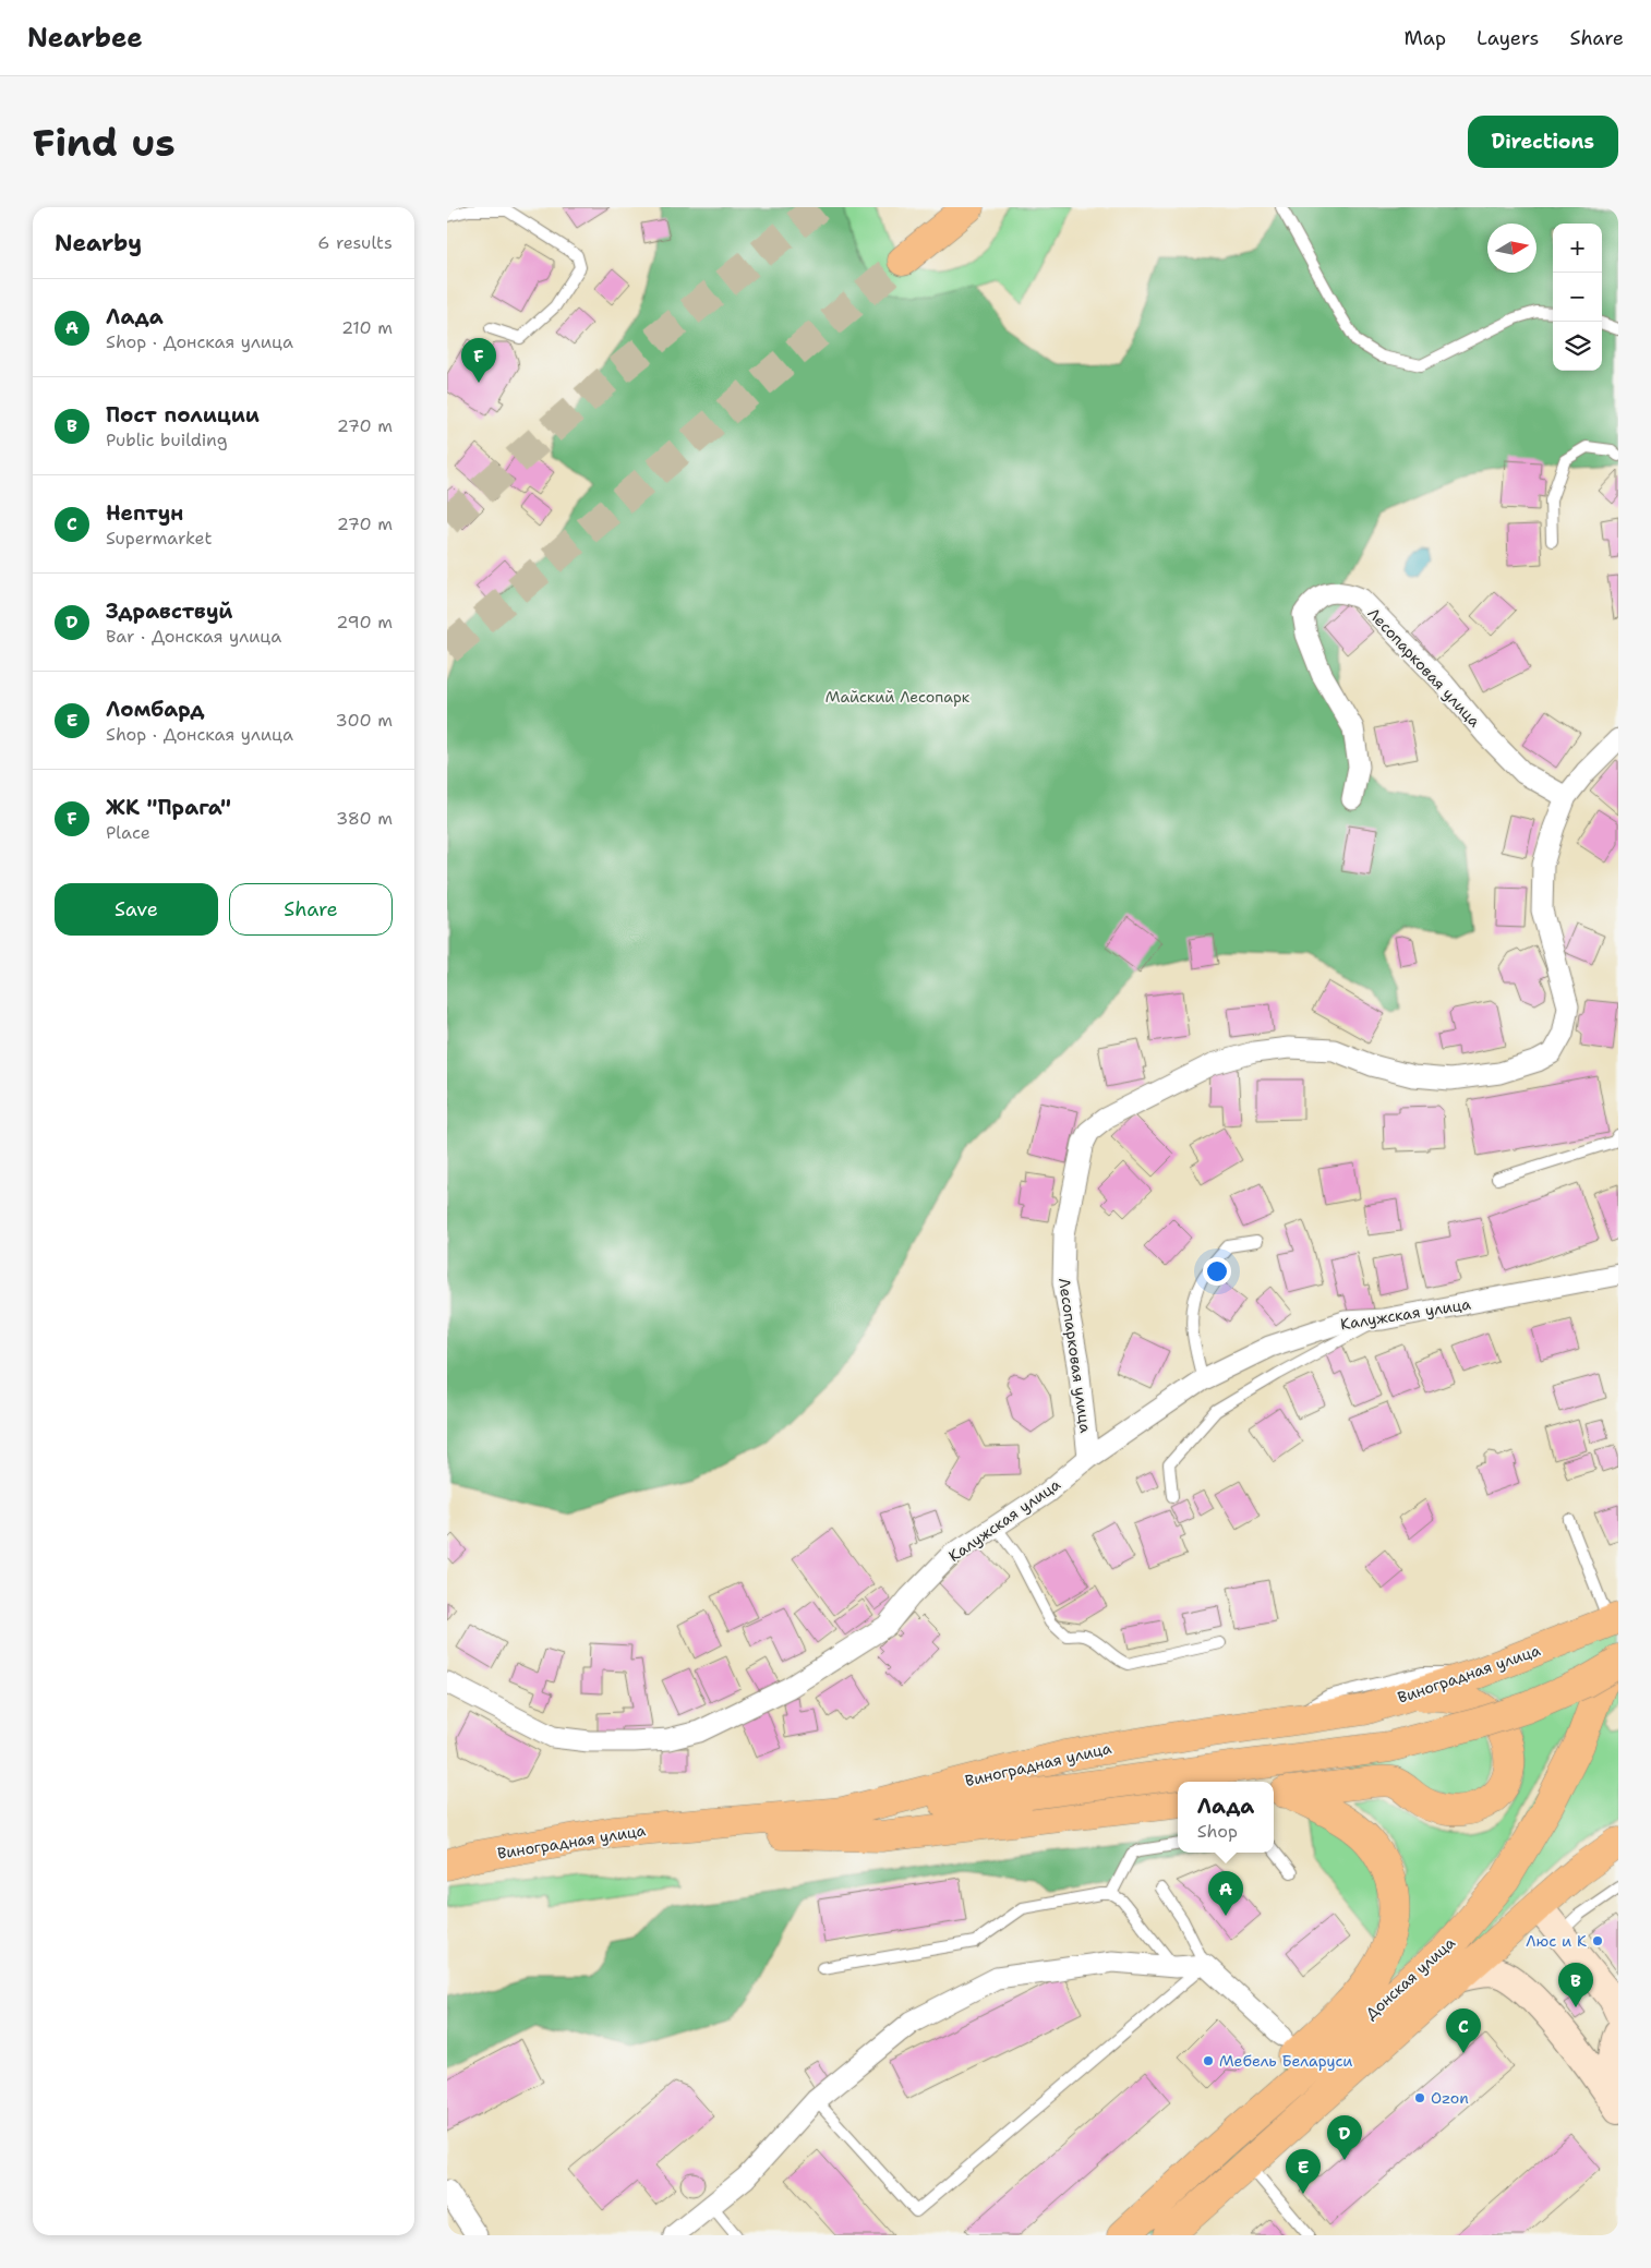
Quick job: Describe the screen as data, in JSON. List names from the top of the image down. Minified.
{"streets":{"main road":["Виноградная улица","Донская улица"],"street":["Лесопарковая улица","Калужская улица"]},"crossings":[["Лесопарковая улица","Калужская улица"]],"parks":["Майский Лесопарк"],"places":["Люс и К","Мебель Беларуси","Ozon"],"north":"right","page":{"header":"Nearbee","nav":["Map","Layers","Share"],"buttons":["Directions",["Save","Share"]],"title":"Find us","heading":["Nearby","6 results"],"map_buttons":["+","−"],"list":[{"mark":"A","name":"Лада","note":"Shop · Донская улица","value":"210 m"},{"mark":"B","name":"Пост полиции","note":"Public building","value":"270 m"},{"mark":"C","name":"Нептун","note":"Supermarket","value":"270 m"},{"mark":"D","name":"Здравствуй","note":"Bar · Донская улица","value":"290 m"},{"mark":"E","name":"Ломбард","note":"Shop · Донская улица","value":"300 m"},{"mark":"F","name":"ЖК \"Прага\"","note":"Place","value":"380 m"}],"pins":["F","A","B","C","D","E"],"popup":["Лада","Shop"]}}
